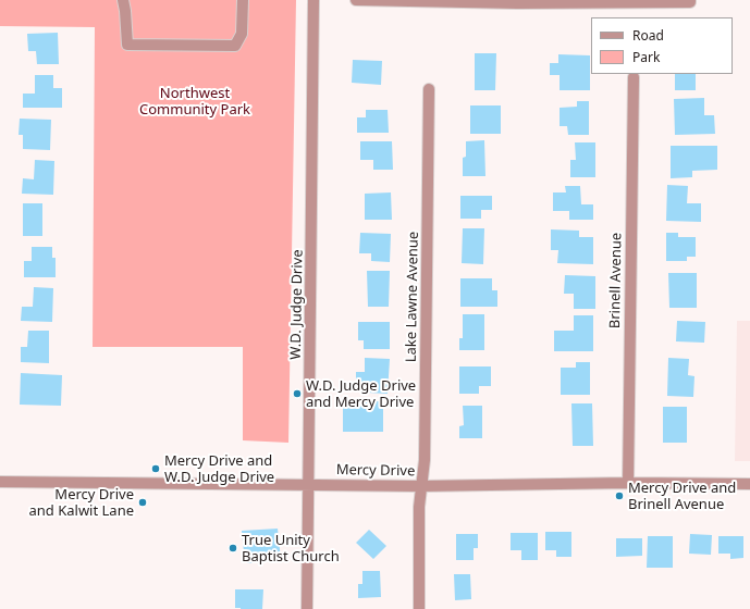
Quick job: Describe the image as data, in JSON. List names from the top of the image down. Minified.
{"streets":{"street":["Brinell Avenue","Lake Lawne Avenue","W.D. Judge Drive","Mercy Drive"]},"crossings":[["Brinell Avenue","Mercy Drive"],["Lake Lawne Avenue","Mercy Drive"],["W.D. Judge Drive","Mercy Drive"]],"parks":["Northwest Community Park"],"places":["W.D. Judge Drive and Mercy Drive","Mercy Drive and W.D. Judge Drive","Mercy Drive and Brinell Avenue","Mercy Drive and Kalwit Lane","True Unity Baptist Church"],"legend":["Road","Park"]}
